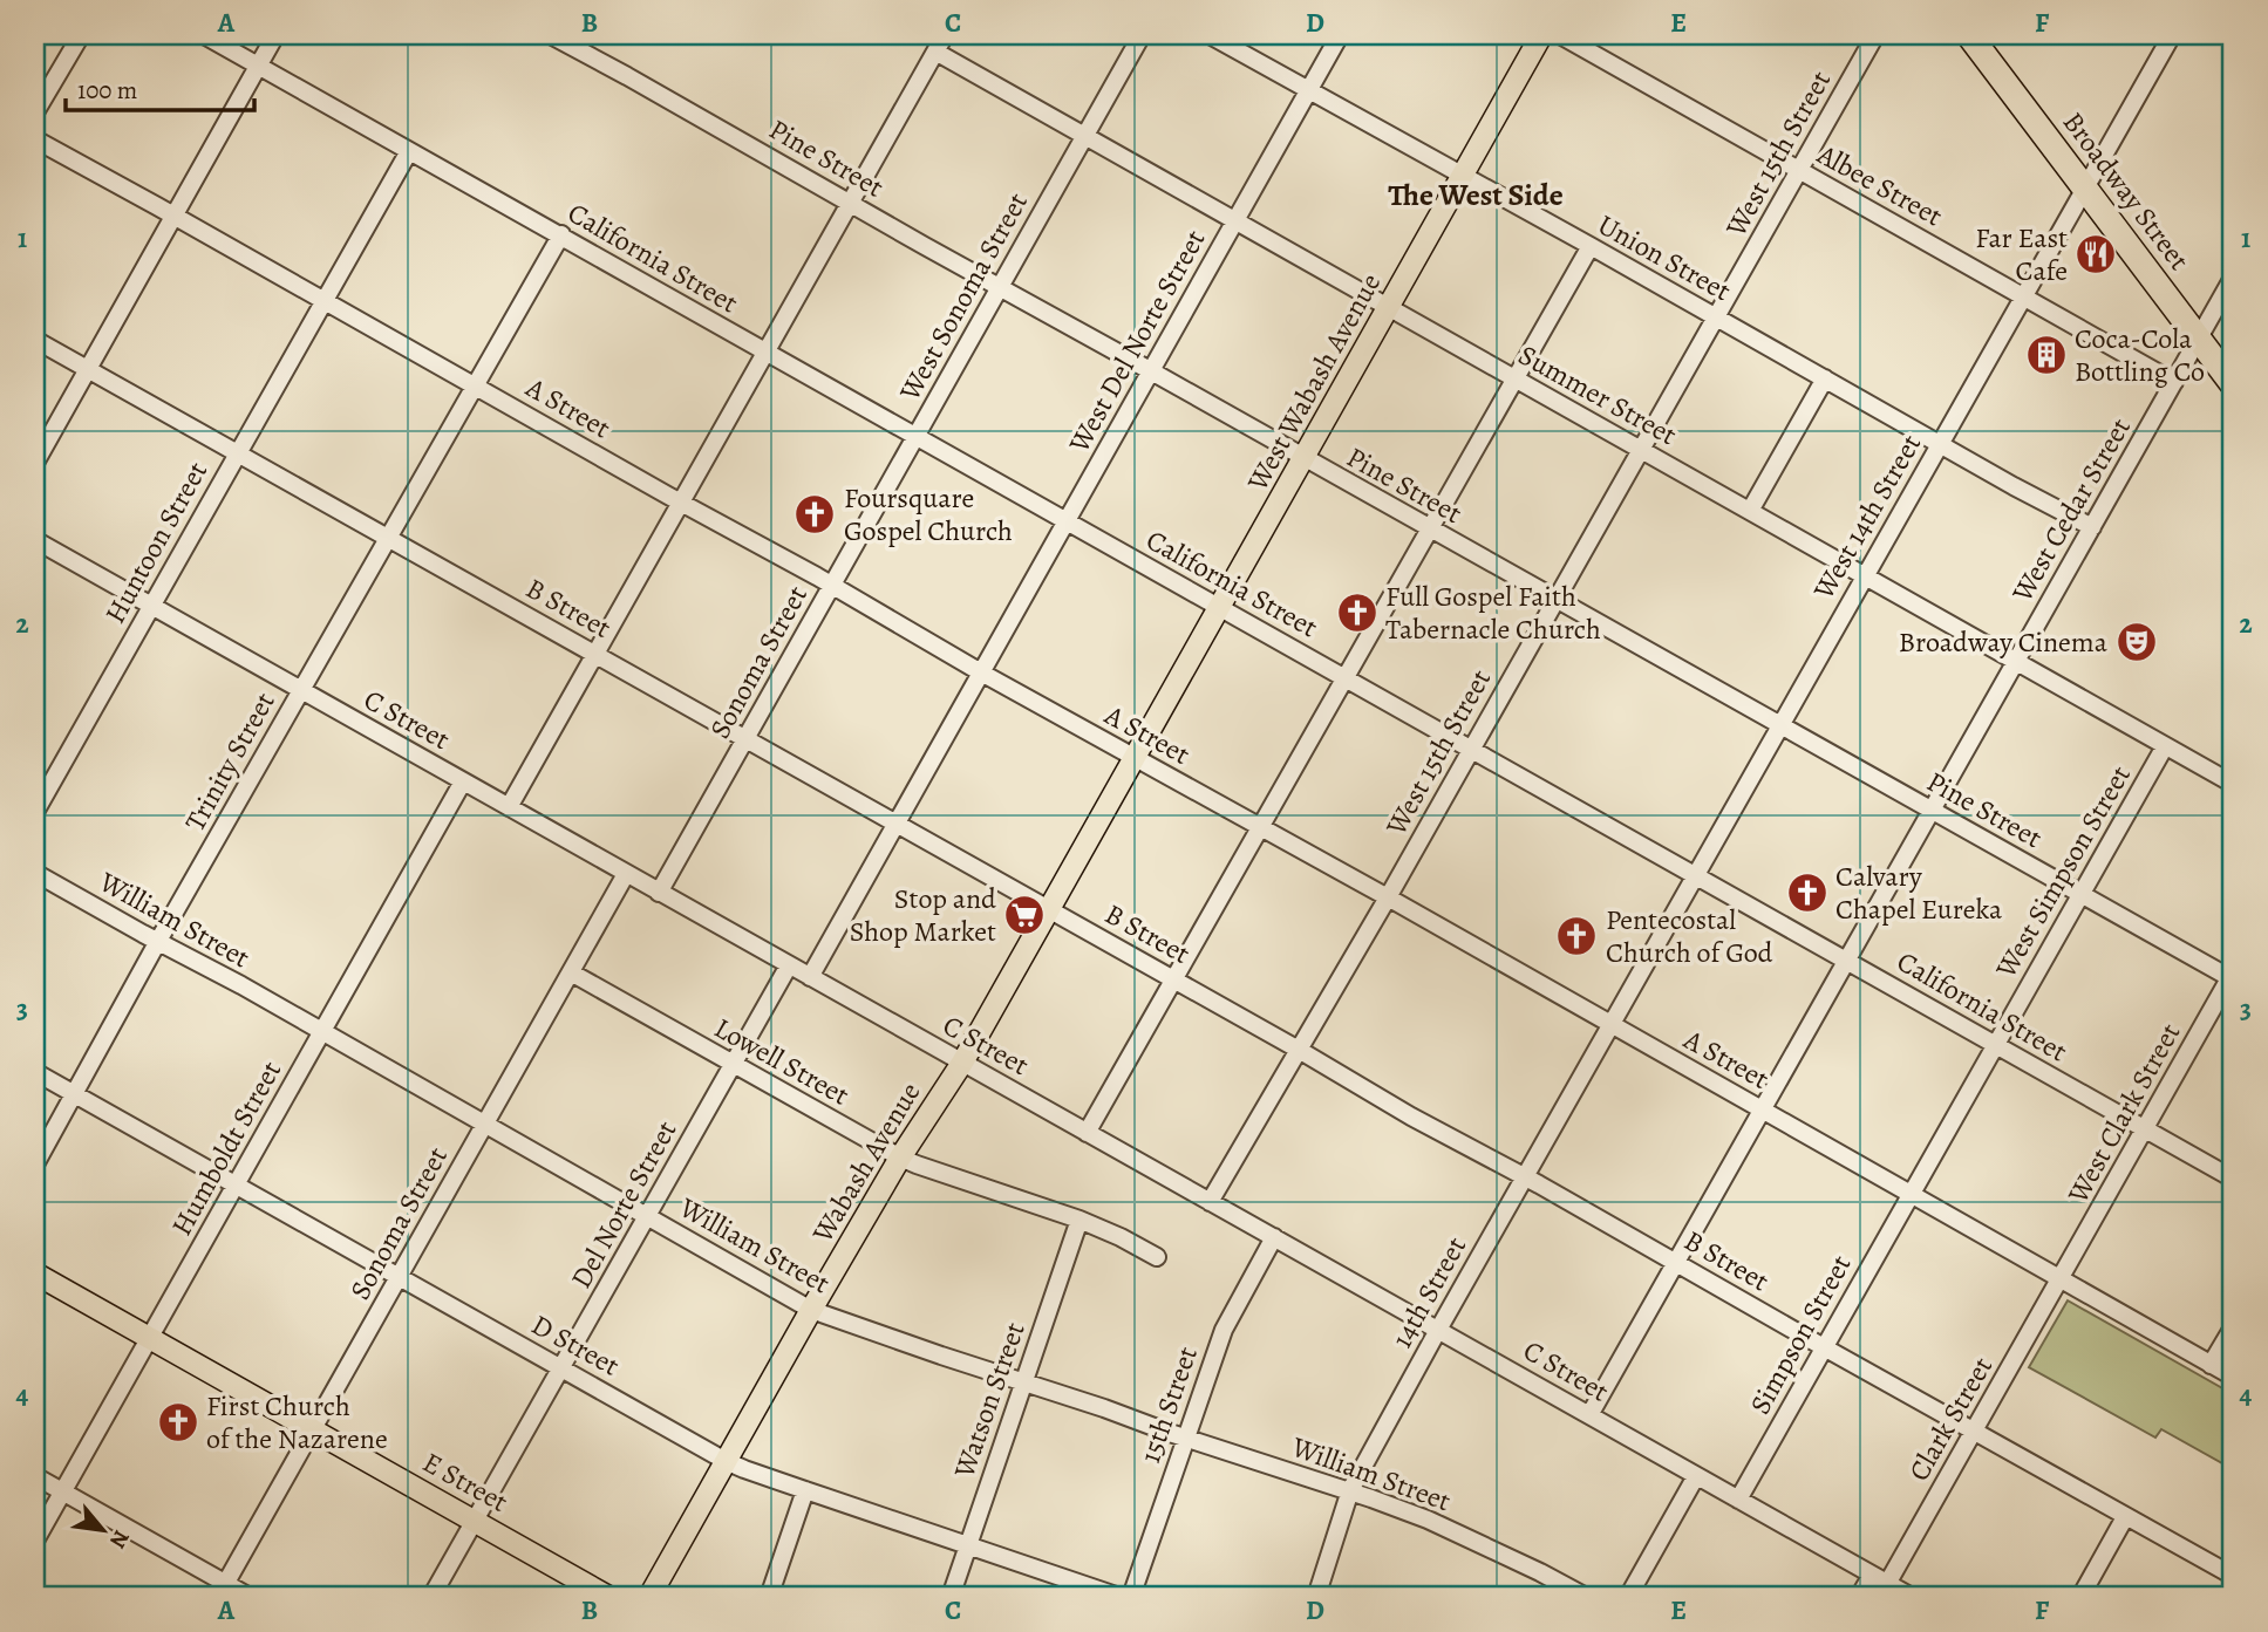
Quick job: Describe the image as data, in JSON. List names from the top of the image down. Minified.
{"streets":{"highway":["Broadway Street"],"main road":["West Wabash Avenue","Wabash Avenue","E Street"],"street":["West 15th Street","Pine Street","Albee Street","California Street","Union Street","West Sonoma Street","West Del Norte Street","Summer Street","A Street","West Cedar Street","West 14th Street","Huntoon Street","B Street","Sonoma Street","C Street","Trinity Street","West Simpson Street","William Street","Lowell Street","West Clark Street","Humboldt Street","Del Norte Street","14th Street","Simpson Street","D Street","Watson Street","15th Street","Clark Street"]},"crossings":[["West 15th Street","Pine Street"],["West 15th Street","Albee Street"],["West 15th Street","California Street"],["West 15th Street","Union Street"],["West 15th Street","Summer Street"],["West 15th Street","A Street"],["Pine Street","West Sonoma Street"],["Pine Street","West Del Norte Street"],["Pine Street","West Wabash Avenue"],["Pine Street","West Cedar Street"],["Pine Street","West 14th Street"],["Pine Street","West Simpson Street"],["Pine Street","West Clark Street"],["Albee Street","West Cedar Street"],["Albee Street","West 14th Street"],["Broadway Street","West Cedar Street"],["Broadway Street","West 14th Street"],["California Street","West Sonoma Street"],["California Street","West Del Norte Street"],["California Street","West Wabash Avenue"],["California Street","West Cedar Street"],["California Street","West 14th Street"],["California Street","Huntoon Street"],["California Street","Trinity Street"],["California Street","West Simpson Street"],["California Street","West Clark Street"],["Union Street","West Del Norte Street"],["Union Street","West Wabash Avenue"],["Union Street","West Cedar Street"],["Union Street","West 14th Street"],["West Sonoma Street","Summer Street"],["West Sonoma Street","A Street"],["West Sonoma Street","Sonoma Street"],["West Del Norte Street","Summer Street"],["West Del Norte Street","A Street"],["West Wabash Avenue","Summer Street"],["West Wabash Avenue","A Street"],["West Wabash Avenue","Wabash Avenue"],["Summer Street","West Cedar Street"],["Summer Street","West 14th Street"],["Summer Street","West Simpson Street"],["A Street","West Cedar Street"],["A Street","West 14th Street"],["A Street","Huntoon Street"],["A Street","Sonoma Street"],["A Street","Trinity Street"],["A Street","West Simpson Street"],["A Street","West Clark Street"],["A Street","Wabash Avenue"],["A Street","14th Street"],["A Street","Simpson Street"],["A Street","Clark Street"],["West Cedar Street","B Street"],["West Cedar Street","C Street"],["West 14th Street","14th Street"],["Huntoon Street","B Street"],["Huntoon Street","C Street"],["B Street","Sonoma Street"],["B Street","Trinity Street"],["B Street","Wabash Avenue"],["B Street","14th Street"],["B Street","Simpson Street"],["B Street","Clark Street"],["Sonoma Street","C Street"],["Sonoma Street","William Street"],["Sonoma Street","Lowell Street"],["Sonoma Street","D Street"],["Sonoma Street","E Street"],["C Street","Trinity Street"],["C Street","Humboldt Street"],["C Street","Wabash Avenue"],["C Street","Del Norte Street"],["C Street","14th Street"],["C Street","Simpson Street"],["C Street","15th Street"],["C Street","Clark Street"],["Trinity Street","William Street"],["Trinity Street","D Street"],["West Simpson Street","Simpson Street"],["William Street","Humboldt Street"],["William Street","Wabash Avenue"],["William Street","Del Norte Street"],["William Street","14th Street"],["William Street","Watson Street"],["William Street","15th Street"],["Lowell Street","Wabash Avenue"],["Lowell Street","Del Norte Street"],["Lowell Street","Watson Street"],["West Clark Street","Clark Street"],["Humboldt Street","D Street"],["Humboldt Street","E Street"],["Wabash Avenue","D Street"],["Del Norte Street","D Street"],["Del Norte Street","E Street"],["D Street","Watson Street"]],"districts":["The West Side"],"places":{"restaurant":["Far East Cafe"],"building":["Coca-Cola Bottling Co"],"church":["Foursquare Gospel Church","Full Gospel Faith Tabernacle Church","Calvary Chapel Eureka","Pentecostal Church of God","First Church of the Nazarene"],"theatre":["Broadway Cinema"],"supermarket":["Stop and Shop Market"]},"scale_bar":"100 m","north":"bottom right","grid":{"columns":["A","B","C","D","E","F"],"rows":["1","2","3","4"]}}
